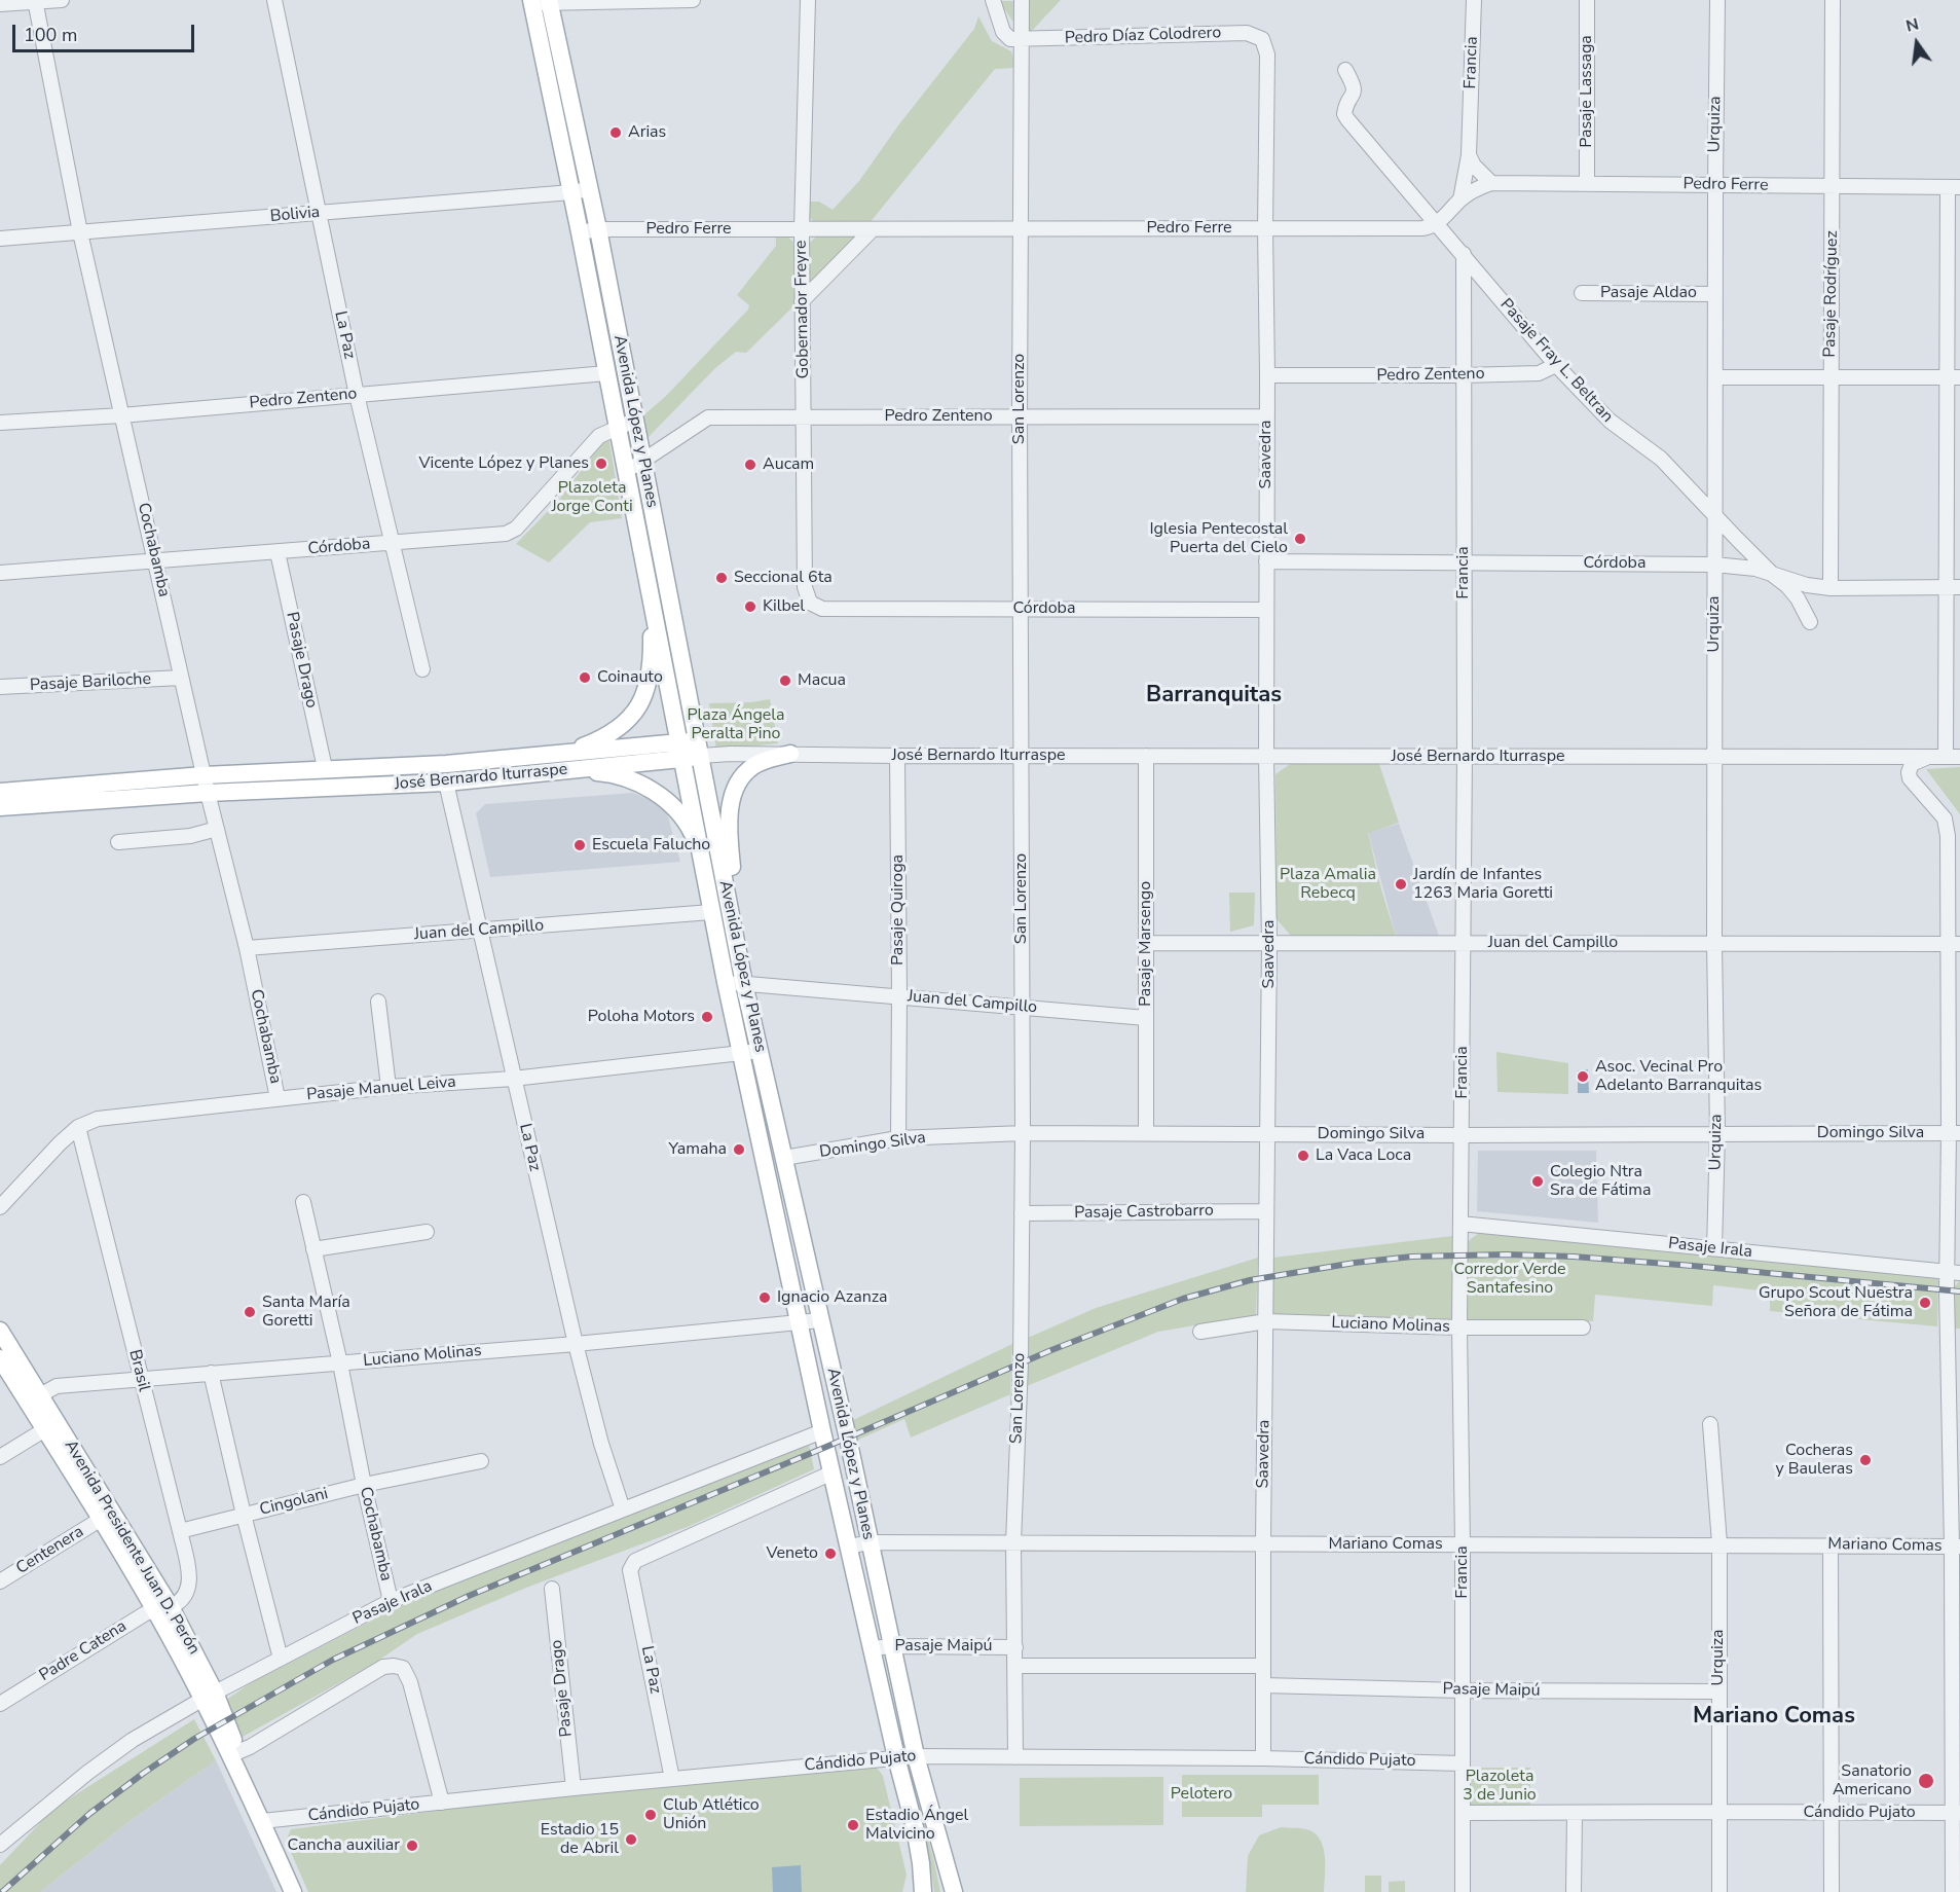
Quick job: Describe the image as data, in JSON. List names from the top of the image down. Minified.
{"streets":{"main road":["Avenida López y Planes","José Bernardo Iturraspe","Avenida Presidente Juan D. Perón"],"street":["Pedro Díaz Colodrero","Francia","Pasaje Lassaga","Urquiza","Pedro Ferre","Bolivia","Pasaje Aldao","Pasaje Rodríguez","Gobernador Freyre","La Paz","Pasaje Fray L. Beltran","Pedro Zenteno","San Lorenzo","Saavedra","Córdoba","Cochabamba","Pasaje Drago","Pasaje Bariloche","Pasaje Quiroga","Juan del Campillo","Pasaje Marsengo","Pasaje Manuel Leiva","Domingo Silva","Pasaje Castrobarro","Pasaje Irala","Luciano Molinas","Brasil","Cingolani","Mariano Comas","Centenera","Pasaje Maipú","Padre Catena","Cándido Pujato"]},"crossings":[["Pedro Díaz Colodrero","San Lorenzo"],["Pedro Díaz Colodrero","Saavedra"],["Francia","Pedro Ferre"],["Francia","Pasaje Fray L. Beltran"],["Francia","Pedro Zenteno"],["Francia","Córdoba"],["Francia","José Bernardo Iturraspe"],["Francia","Juan del Campillo"],["Francia","Domingo Silva"],["Francia","Pasaje Irala"],["Francia","Luciano Molinas"],["Francia","Mariano Comas"],["Francia","Pasaje Maipú"],["Francia","Cándido Pujato"],["Pasaje Lassaga","Pedro Ferre"],["Urquiza","Pedro Ferre"],["Urquiza","Pasaje Aldao"],["Urquiza","Pasaje Fray L. Beltran"],["Urquiza","Córdoba"],["Urquiza","José Bernardo Iturraspe"],["Urquiza","Juan del Campillo"],["Urquiza","Domingo Silva"],["Urquiza","Pasaje Irala"],["Urquiza","Mariano Comas"],["Urquiza","Pasaje Maipú"],["Urquiza","Cándido Pujato"],["Pedro Ferre","Pasaje Rodríguez"],["Pedro Ferre","Gobernador Freyre"],["Pedro Ferre","Pasaje Fray L. Beltran"],["Pedro Ferre","San Lorenzo"],["Pedro Ferre","Avenida López y Planes"],["Pedro Ferre","Saavedra"],["Bolivia","La Paz"],["Bolivia","Avenida López y Planes"],["Bolivia","Cochabamba"],["Pasaje Rodríguez","Córdoba"],["Gobernador Freyre","Pedro Zenteno"],["Gobernador Freyre","Córdoba"],["La Paz","Pedro Zenteno"],["La Paz","Avenida López y Planes"],["La Paz","Córdoba"],["La Paz","José Bernardo Iturraspe"],["La Paz","Juan del Campillo"],["La Paz","Pasaje Manuel Leiva"],["La Paz","Pasaje Irala"],["La Paz","Luciano Molinas"],["La Paz","Cándido Pujato"],["Pasaje Fray L. Beltran","Pedro Zenteno"],["Pasaje Fray L. Beltran","Córdoba"],["Pedro Zenteno","San Lorenzo"],["Pedro Zenteno","Avenida López y Planes"],["Pedro Zenteno","Saavedra"],["Pedro Zenteno","Cochabamba"],["San Lorenzo","Córdoba"],["San Lorenzo","José Bernardo Iturraspe"],["San Lorenzo","Juan del Campillo"],["San Lorenzo","Domingo Silva"],["San Lorenzo","Pasaje Castrobarro"],["San Lorenzo","Mariano Comas"],["San Lorenzo","Pasaje Maipú"],["San Lorenzo","Cándido Pujato"],["Avenida López y Planes","Córdoba"],["Avenida López y Planes","José Bernardo Iturraspe"],["Avenida López y Planes","Juan del Campillo"],["Avenida López y Planes","Pasaje Manuel Leiva"],["Avenida López y Planes","Domingo Silva"],["Avenida López y Planes","Pasaje Irala"],["Avenida López y Planes","Luciano Molinas"],["Avenida López y Planes","Mariano Comas"],["Avenida López y Planes","Pasaje Maipú"],["Avenida López y Planes","Cándido Pujato"],["Saavedra","Córdoba"],["Saavedra","José Bernardo Iturraspe"],["Saavedra","Juan del Campillo"],["Saavedra","Domingo Silva"],["Saavedra","Pasaje Castrobarro"],["Saavedra","Luciano Molinas"],["Saavedra","Mariano Comas"],["Saavedra","Pasaje Maipú"],["Saavedra","Cándido Pujato"],["Córdoba","Cochabamba"],["Córdoba","Pasaje Drago"],["Cochabamba","Pasaje Bariloche"],["Cochabamba","José Bernardo Iturraspe"],["Cochabamba","Juan del Campillo"],["Cochabamba","Pasaje Manuel Leiva"],["Cochabamba","Pasaje Irala"],["Cochabamba","Luciano Molinas"],["Cochabamba","Cingolani"],["Pasaje Drago","José Bernardo Iturraspe"],["Pasaje Drago","Cándido Pujato"],["José Bernardo Iturraspe","Pasaje Quiroga"],["José Bernardo Iturraspe","Pasaje Marsengo"],["Pasaje Quiroga","Juan del Campillo"],["Pasaje Quiroga","Domingo Silva"],["Juan del Campillo","Pasaje Marsengo"],["Pasaje Marsengo","Domingo Silva"],["Pasaje Manuel Leiva","Brasil"],["Pasaje Irala","Avenida Presidente Juan D. Perón"],["Luciano Molinas","Brasil"],["Luciano Molinas","Avenida Presidente Juan D. Perón"],["Brasil","Cingolani"],["Brasil","Avenida Presidente Juan D. Perón"],["Brasil","Padre Catena"],["Avenida Presidente Juan D. Perón","Centenera"],["Avenida Presidente Juan D. Perón","Padre Catena"],["Avenida Presidente Juan D. Perón","Cándido Pujato"]],"districts":["Barranquitas","Mariano Comas"],"parks":["Plazoleta Jorge Conti","Plaza Ángela Peralta Pino","Plaza Amalia Rebecq","Corredor Verde Santafesino","Plazoleta 3 de Junio","Pelotero"],"places":["Arias","Vicente López y Planes","Aucam","Iglesia Pentecostal Puerta del Cielo","Seccional 6ta","Kilbel","Coinauto","Macua","Escuela Falucho","Jardín de Infantes 1263 Maria Goretti","Poloha Motors","Asoc. Vecinal Pro Adelanto Barranquitas","Yamaha","La Vaca Loca","Colegio Ntra Sra de Fátima","Ignacio Azanza","Grupo Scout Nuestra Señora de Fátima","Santa María Goretti","Cocheras y Bauleras","Veneto","Sanatorio Americano","Club Atlético Unión","Estadio Ángel Malvicino","Estadio 15 de Abril","Cancha auxiliar"],"scale_bar":"100 m","north":"top"}
